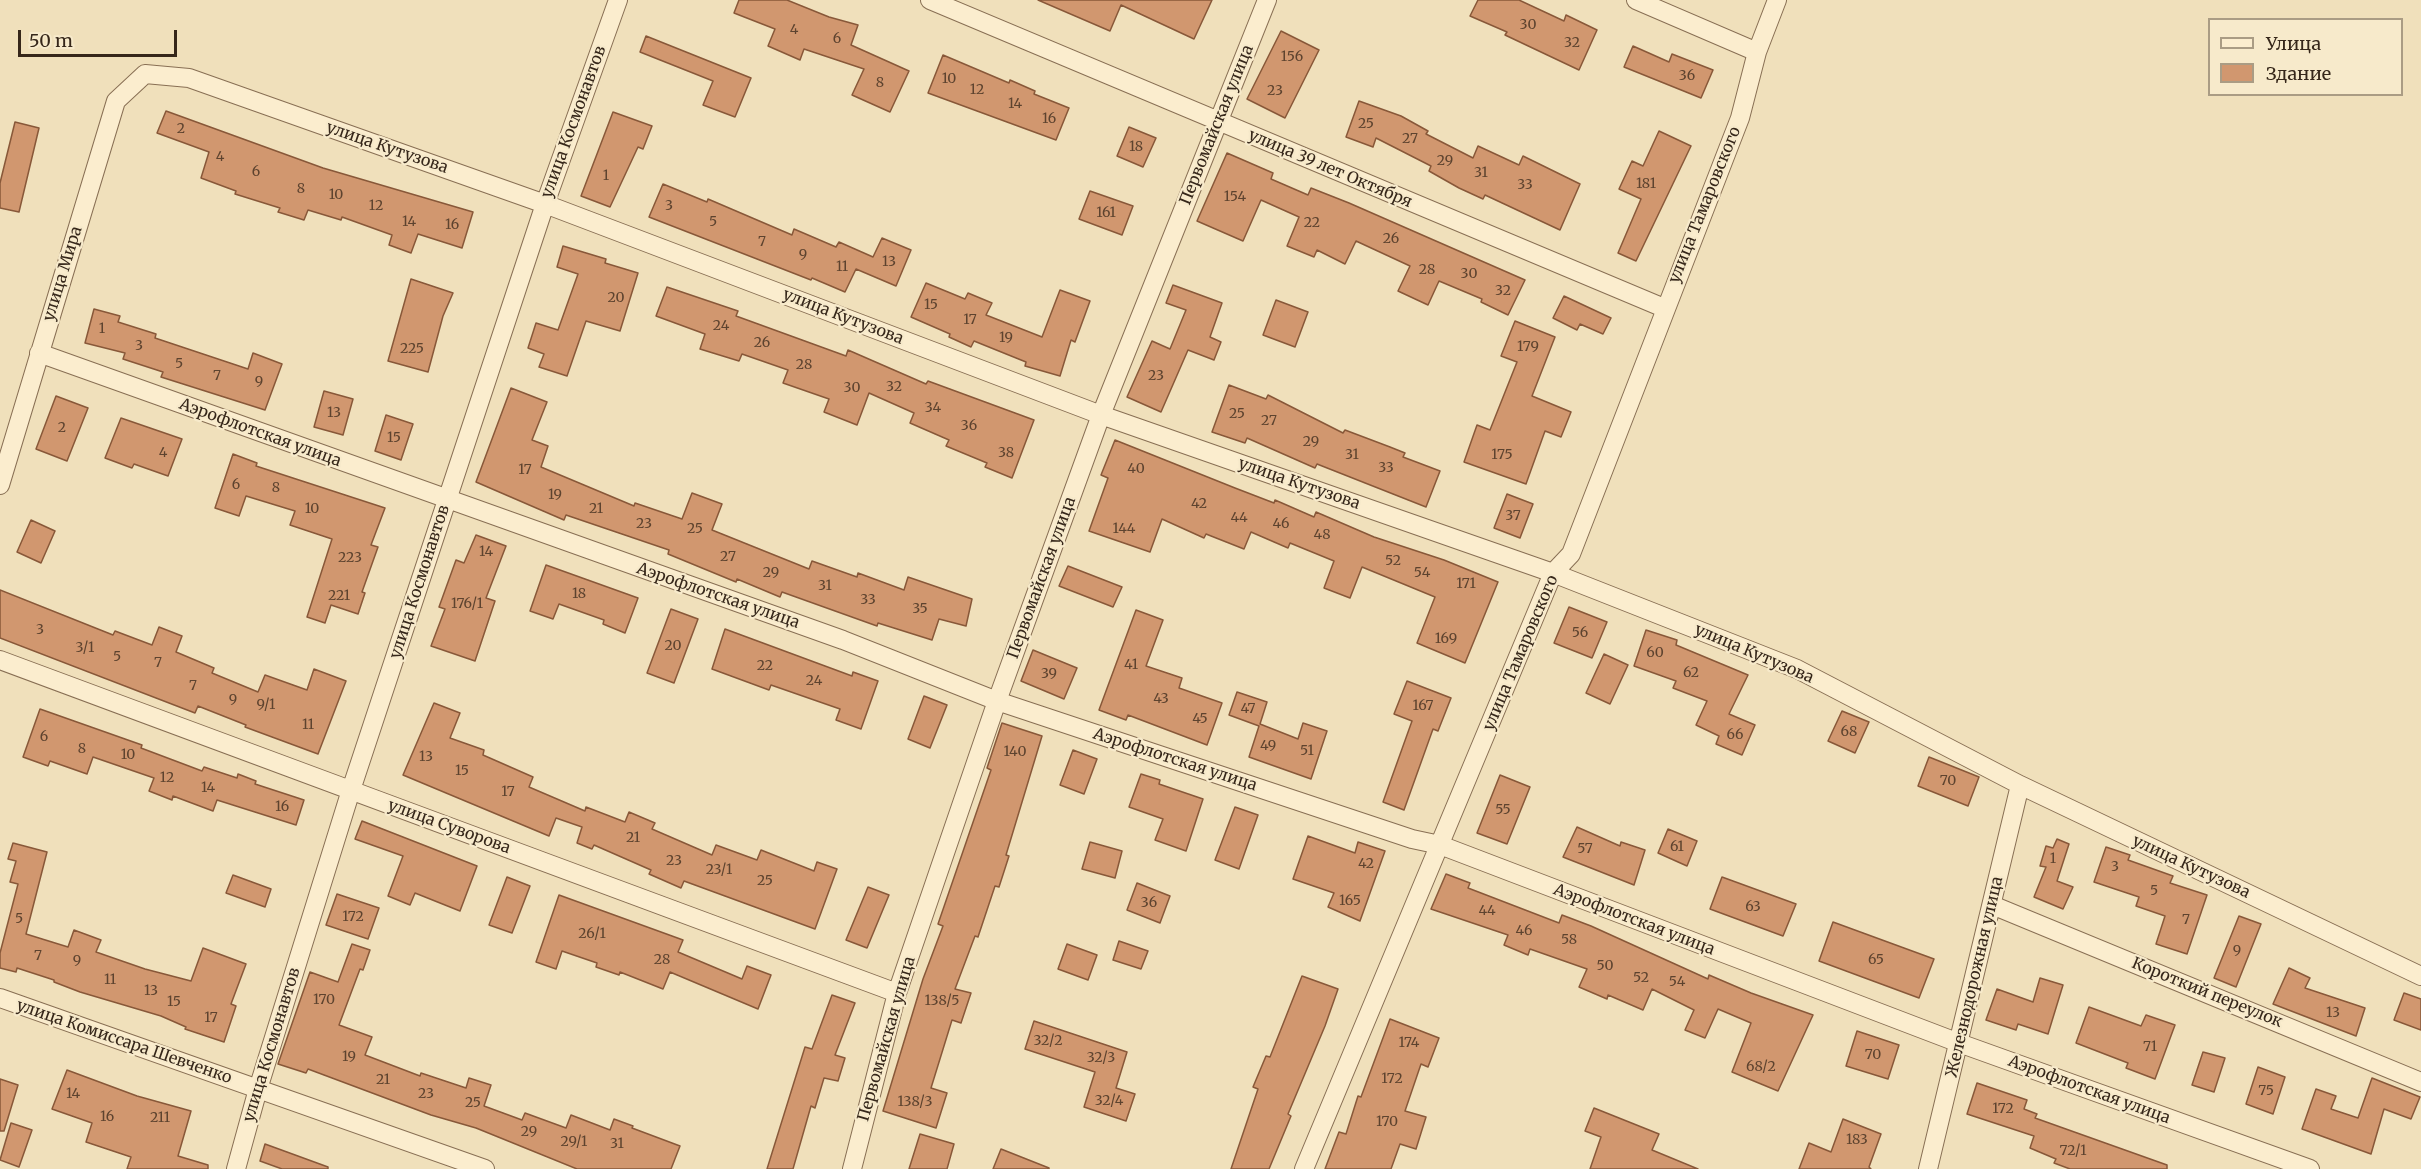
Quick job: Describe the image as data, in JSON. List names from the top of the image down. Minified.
{"streets":{"street":["улица Космонавтов","Первомайская улица","улица Кутузова","улица 39 лет Октября","улица Тамаровского","улица Мира","Аэрофлотская улица","улица Суворова","Железнодорожная улица","Короткий переулок","улица Комиссара Шевченко"]},"crossings":[["улица Космонавтов","улица Кутузова"],["улица Космонавтов","Аэрофлотская улица"],["улица Космонавтов","улица Суворова"],["улица Космонавтов","улица Комиссара Шевченко"],["Первомайская улица","улица Кутузова"],["Первомайская улица","улица 39 лет Октября"],["Первомайская улица","Аэрофлотская улица"],["Первомайская улица","улица Суворова"],["улица Кутузова","улица Тамаровского"],["улица Кутузова","улица Мира"],["улица Кутузова","Железнодорожная улица"],["улица 39 лет Октября","улица Тамаровского"],["улица Тамаровского","Аэрофлотская улица"],["улица Мира","Аэрофлотская улица"],["Аэрофлотская улица","Железнодорожная улица"],["Железнодорожная улица","Короткий переулок"]],"house_numbers":["30","4","6","32","156","36","10","8","12","23","14","16","25","2","27","18","4","29","6","31","1","181","33","8","10","154","12","3","161","14","5","22","16","26","7","9","13","11","28","30","32","20","15","17","24","1","19","26","3","179","225","5","28","7","23","9","32","30","34","13","25","27","36","2","15","29","4","38","31","175","33","40","17","6","8","19","42","10","21","37","44","23","46","25","144","48","14","27","223","52","29","54","171","31","18","221","33","176/1","35","3","56","169","20","3/1","60","5","7","41","22","62","39","24","7","43","9","9/1","167","47","45","11","68","66","6","49","8","51","140","10","13","15","12","70","14","17","16","55","21","61","57","1","23","42","3","23/1","25","5","165","36","63","44","172","5","7","46","26/1","58","9","7","28","65","9","50","52","11","54","13","170","138/5","15","13","17","32/2","174","71","70","19","32/3","68/2","172","21","75","14","23","32/4","138/3","25","172","16","211","170","29","183","29/1","31","72/1"],"legend":["Улица","Здание"],"scale_bar":"50 m"}
